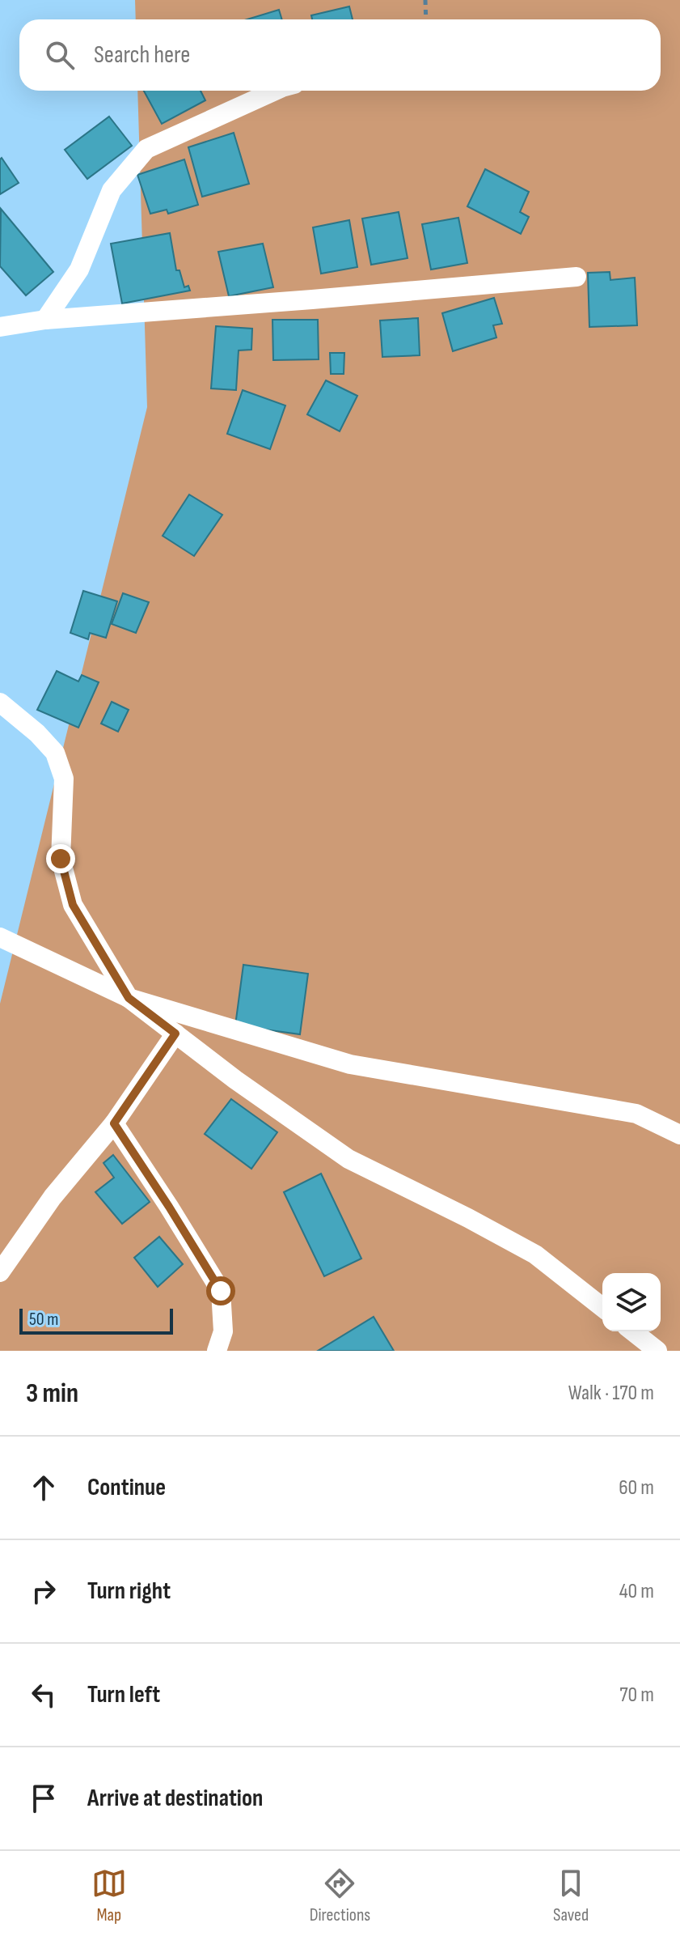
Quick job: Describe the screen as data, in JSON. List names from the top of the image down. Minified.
{"scale_bar":"50 m","page":{"search":"Search here","scale":"50 m","heading":["3 min","Walk · 170 m"],"list":[["Continue","60 m"],["Turn right","40 m"],["Turn left","70 m"],"Arrive at destination"],"nav":["Map","Directions","Saved"]}}
